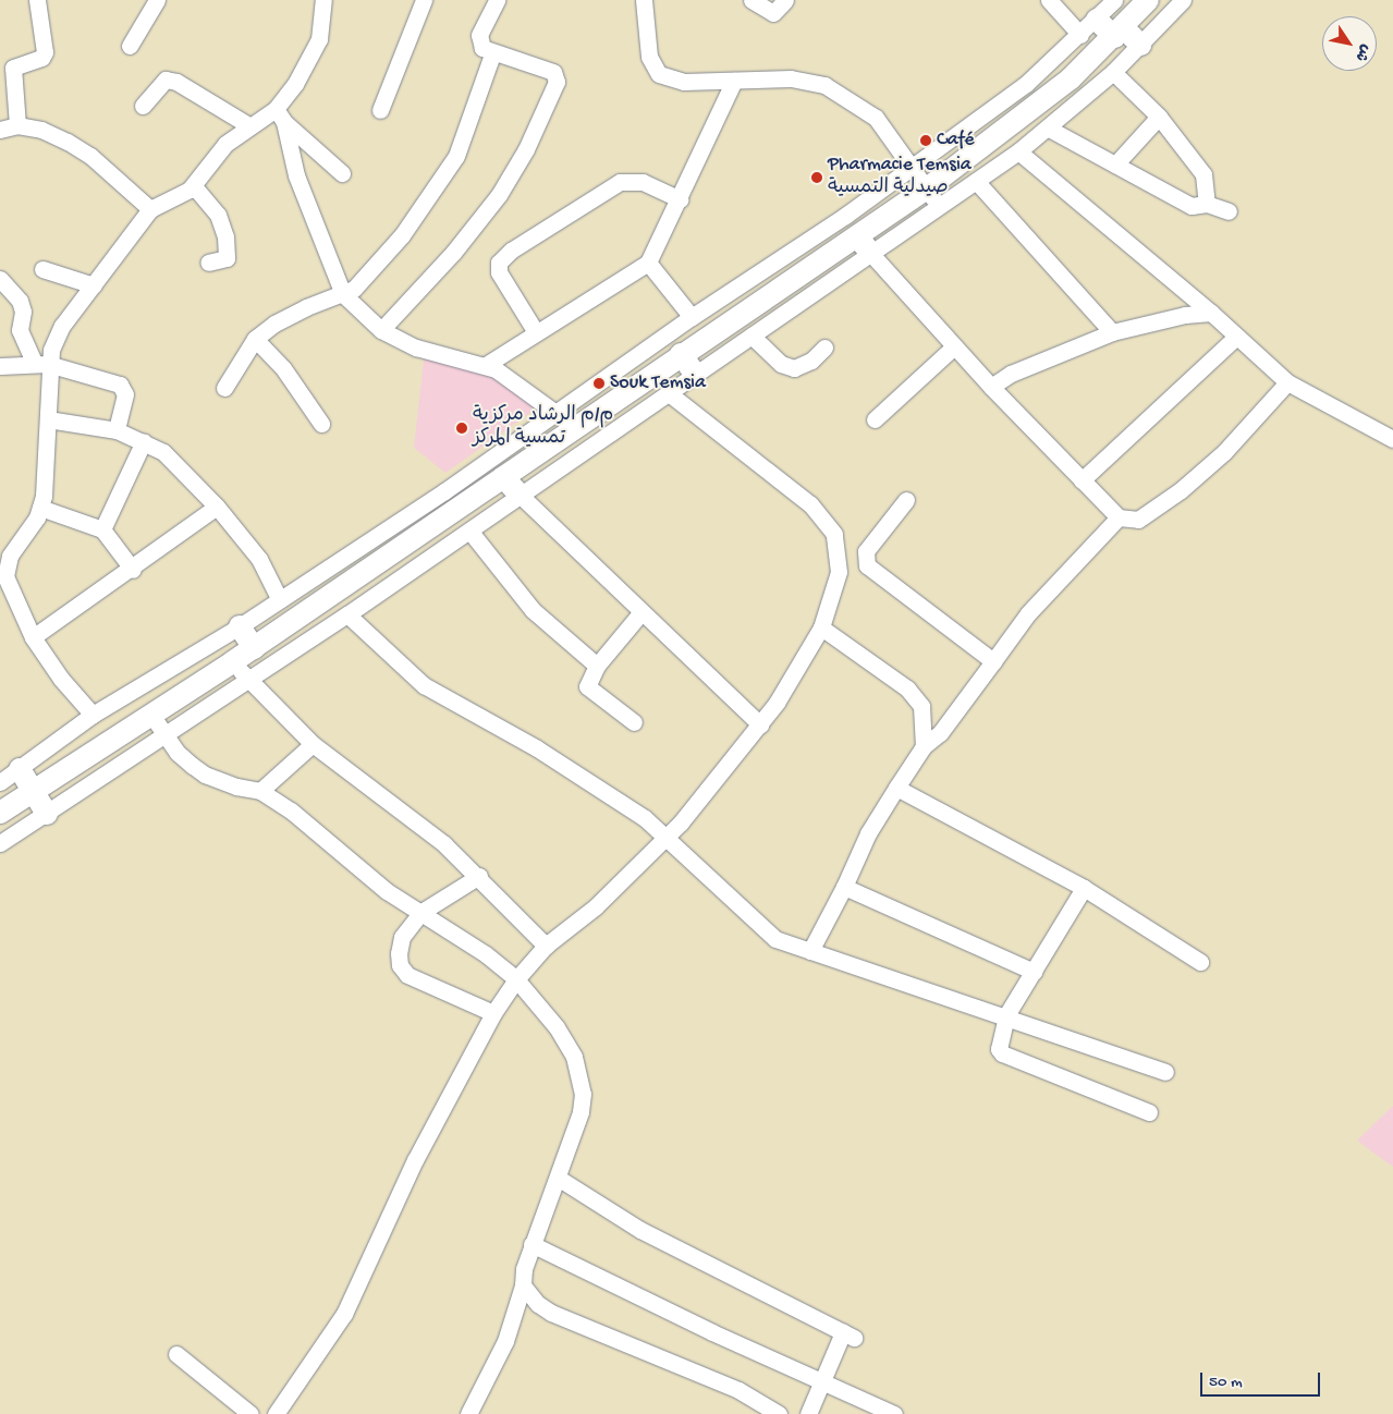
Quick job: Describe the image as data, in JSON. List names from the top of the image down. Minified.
{"places":["Café","Pharmacie Temsia صيدلية التمسية","Souk Temsia","م/م الرشاد مركزية تمسية المركز"],"scale_bar":"50 m","north":"bottom right"}
